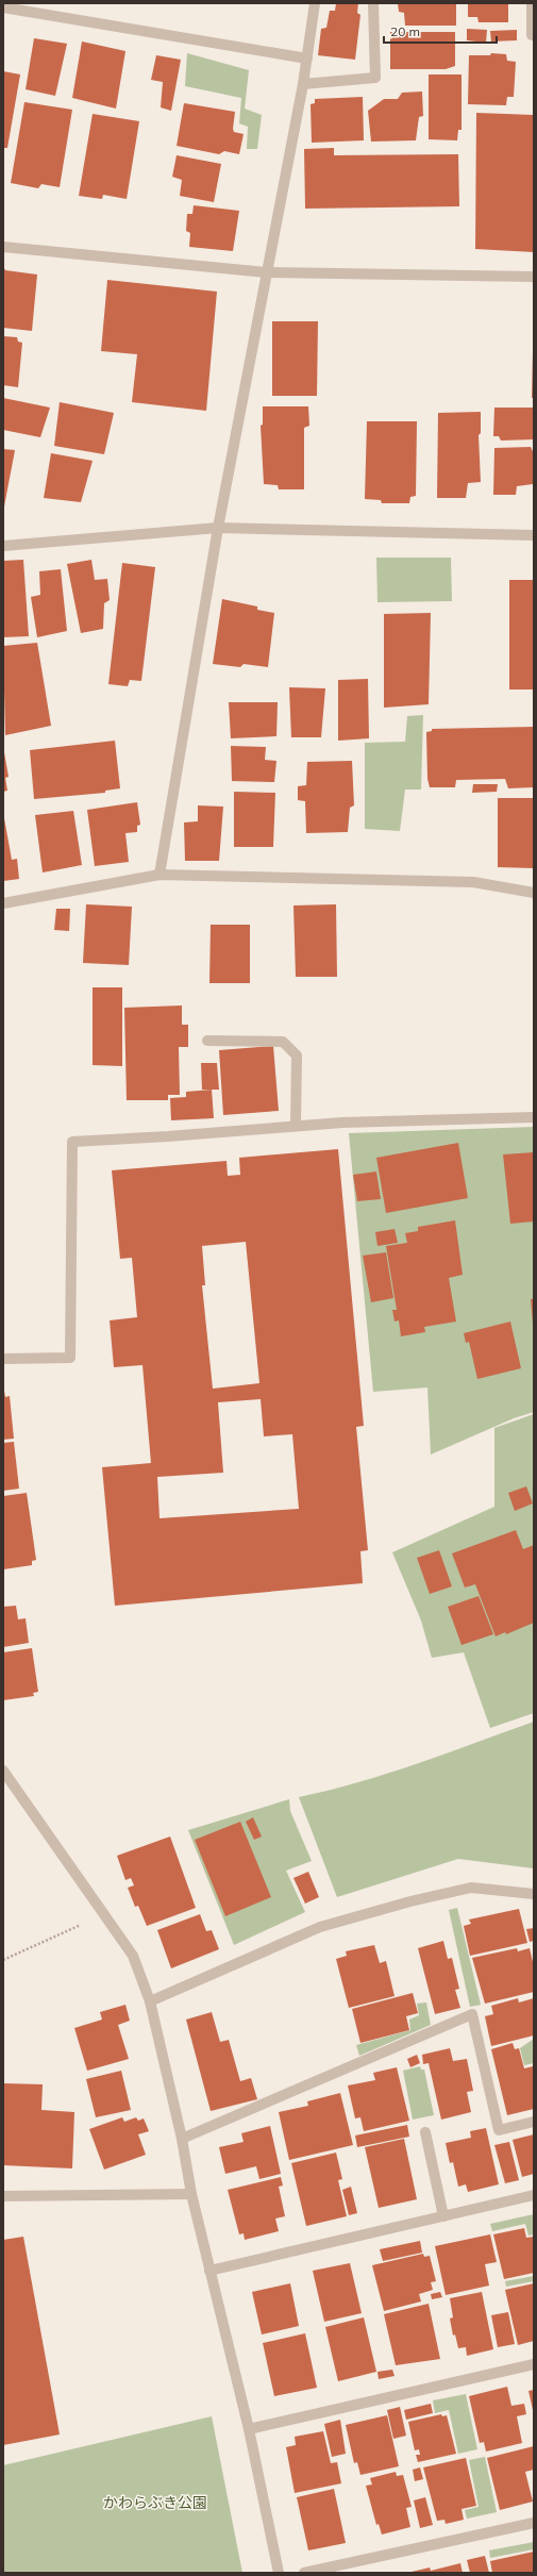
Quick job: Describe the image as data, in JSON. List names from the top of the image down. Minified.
{"parks":["かわらぶき公園"],"scale_bar":"20 m"}
